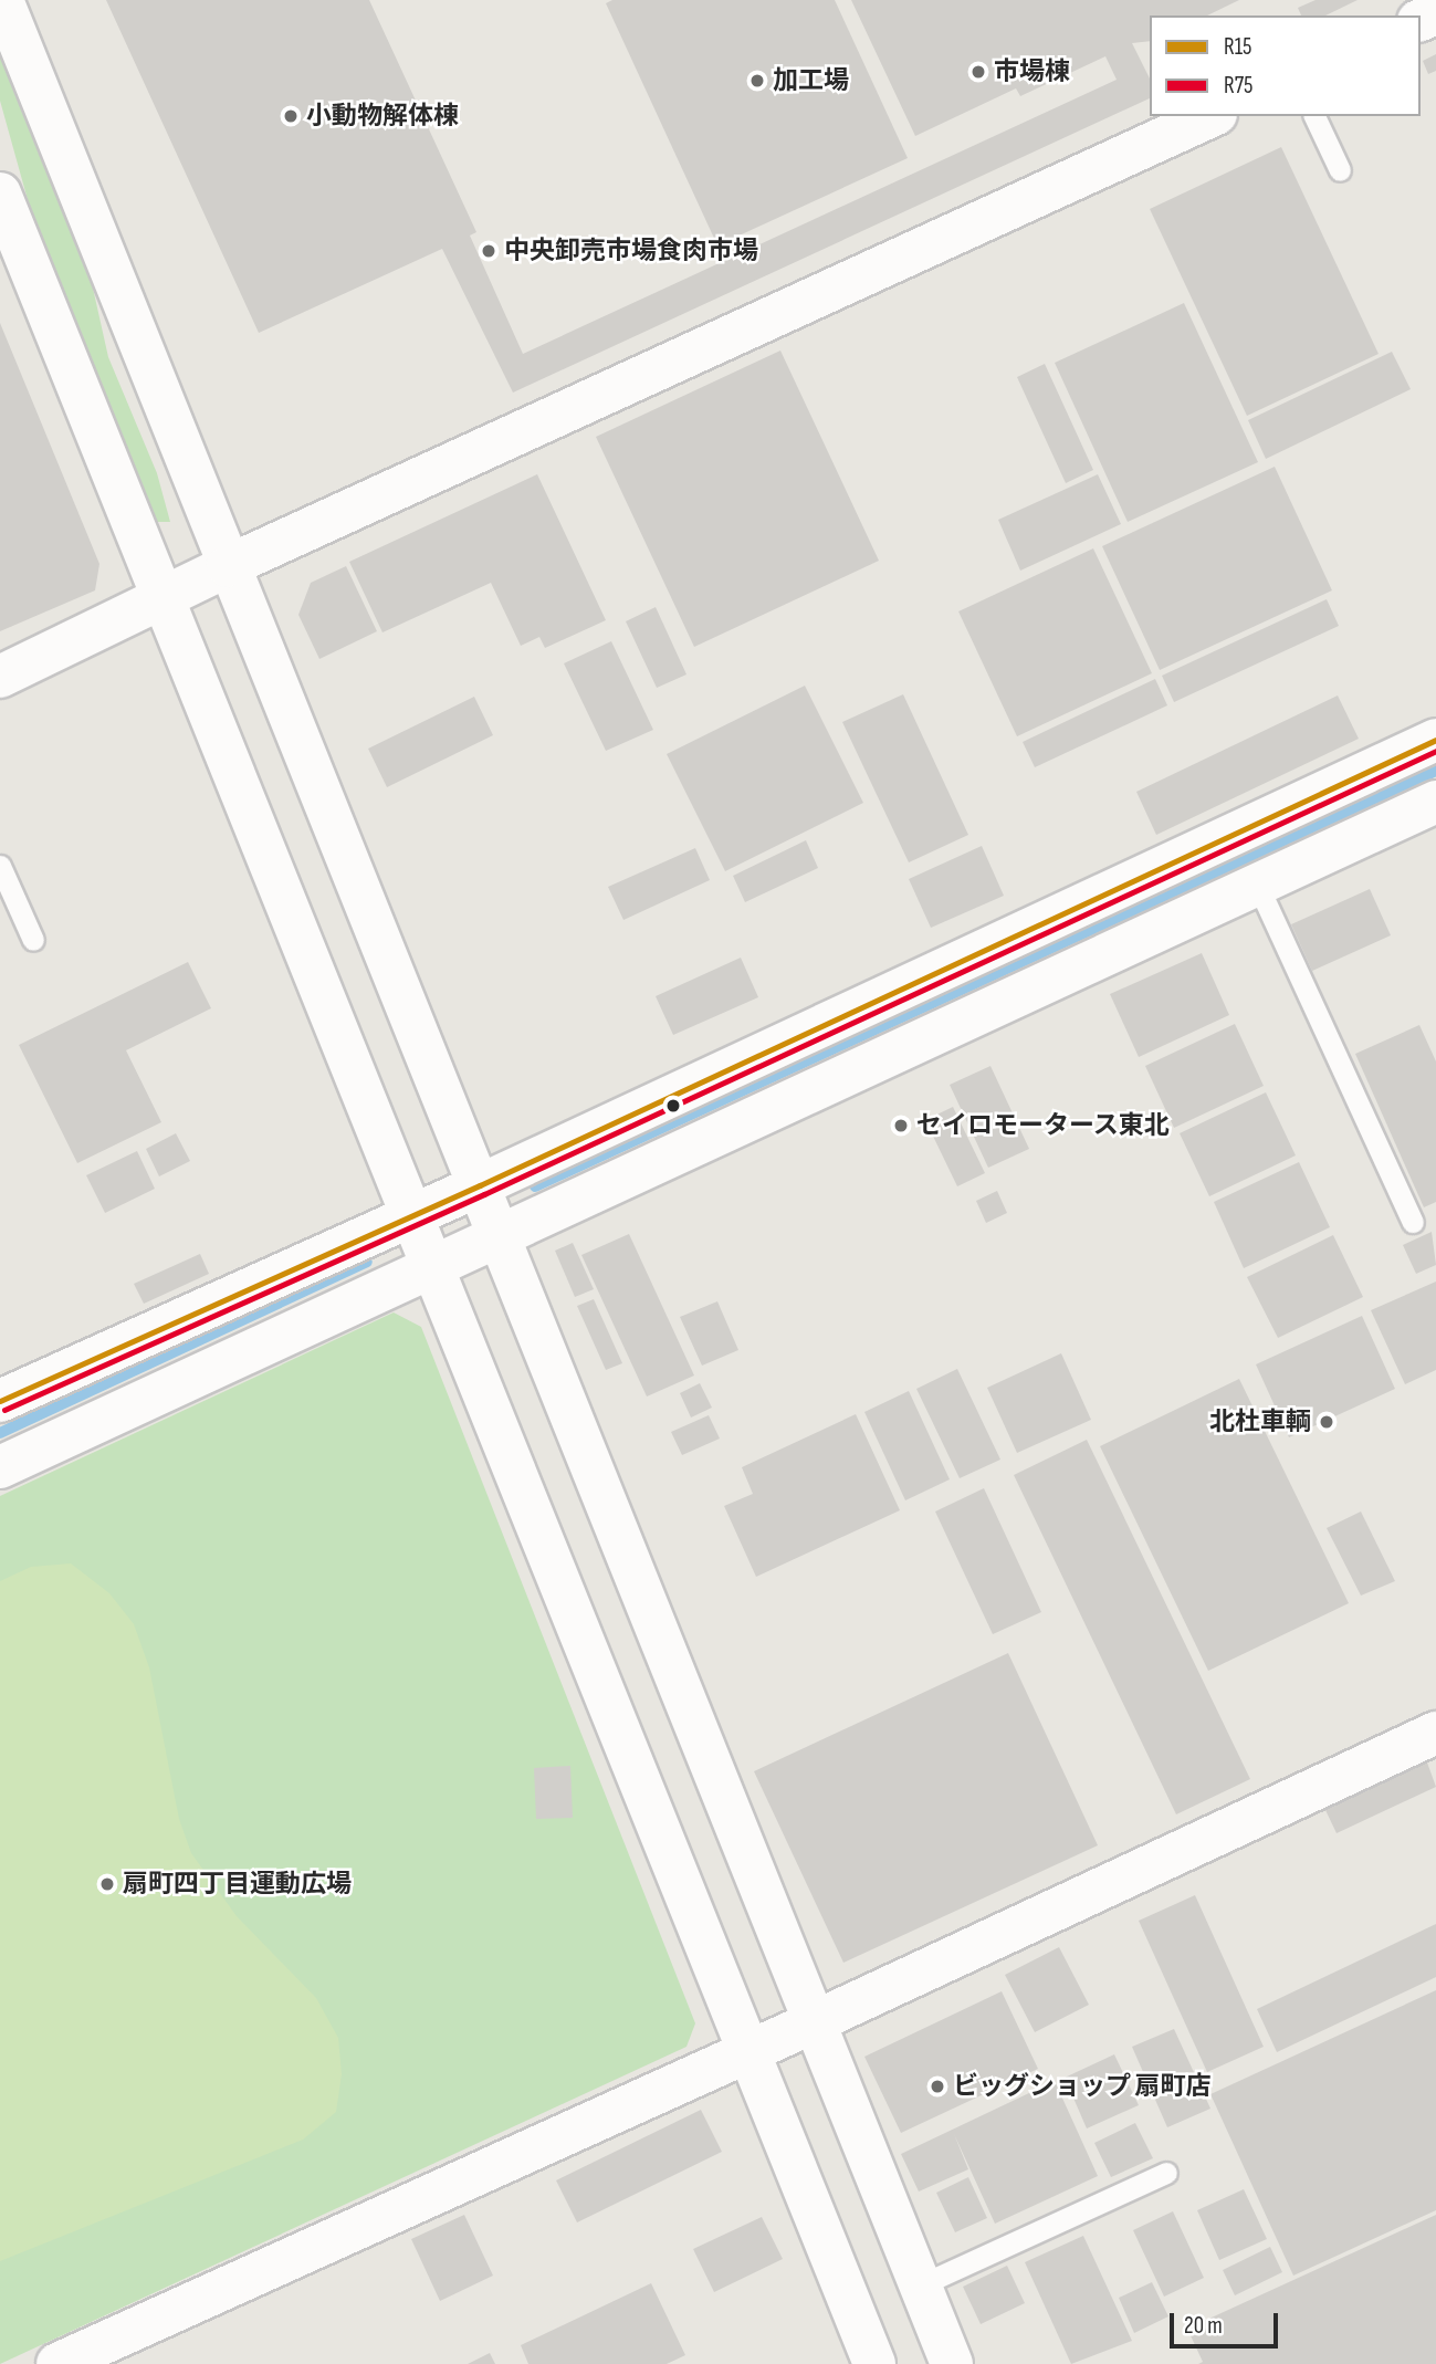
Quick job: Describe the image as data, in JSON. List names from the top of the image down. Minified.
{"places":["市場棟","加工場","小動物解体棟","中央卸売市場食肉市場","セイロモータース東北","北杜車輌","扇町四丁目運動広場","ビッグショップ 扇町店"],"lines":["transit line R15","transit line R75"],"legend":["R15","R75"],"scale_bar":"20 m"}
